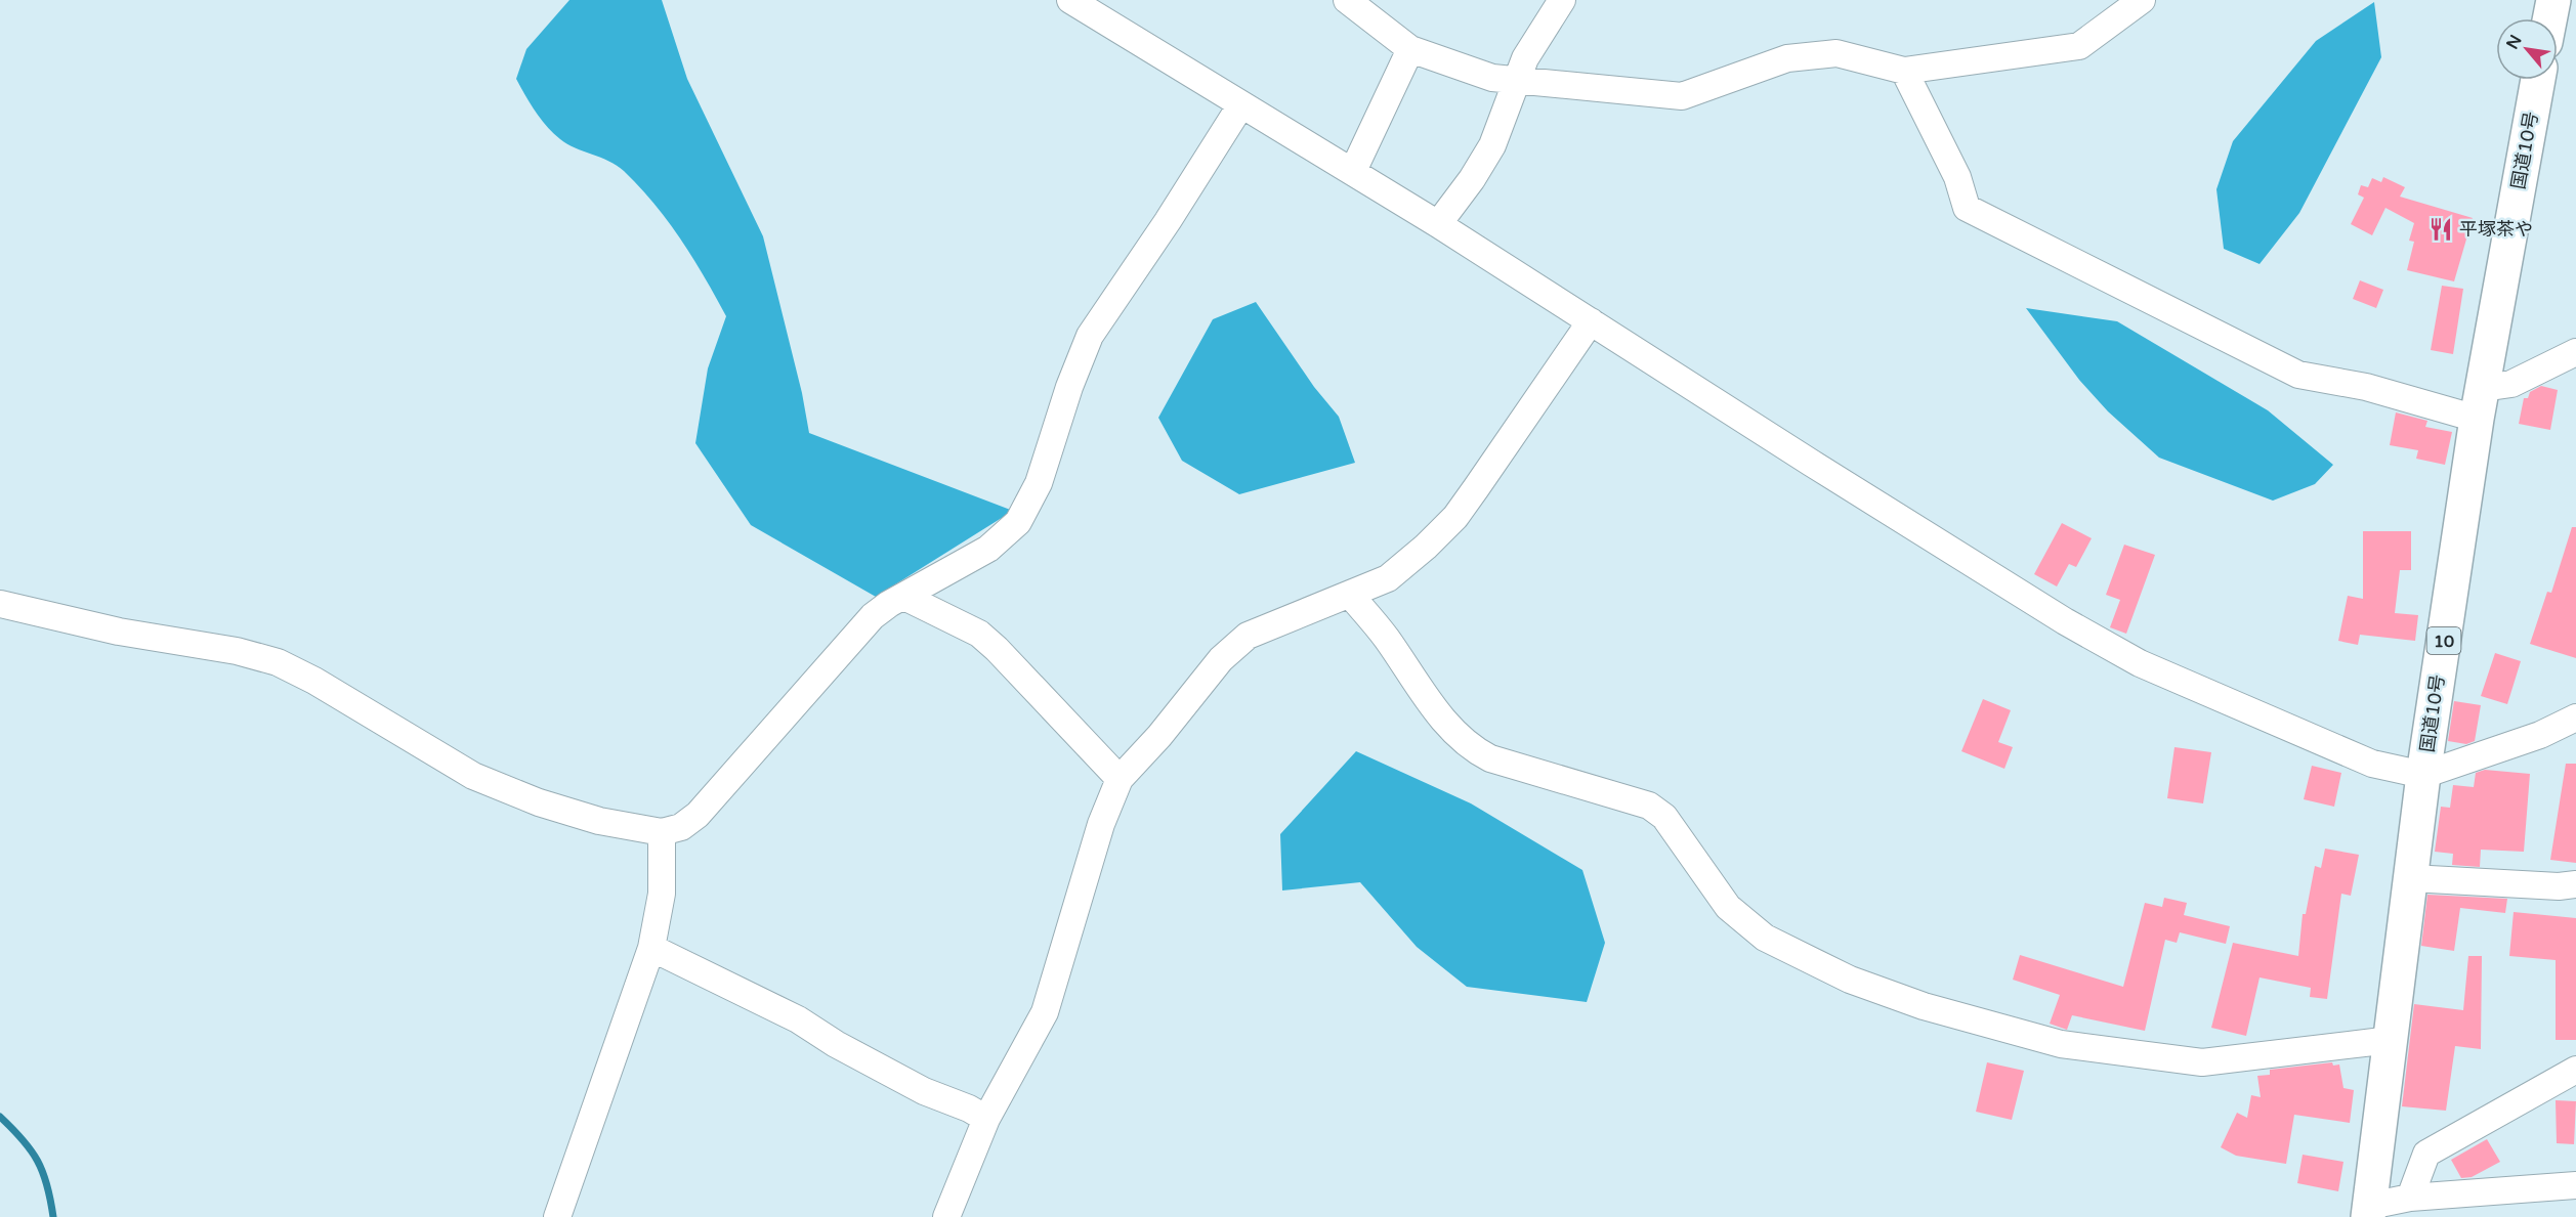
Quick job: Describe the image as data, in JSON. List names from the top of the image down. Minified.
{"streets":{"highway":["国道10号","10"]},"places":{"restaurant":["平塚茶や"]},"north":"top left"}
